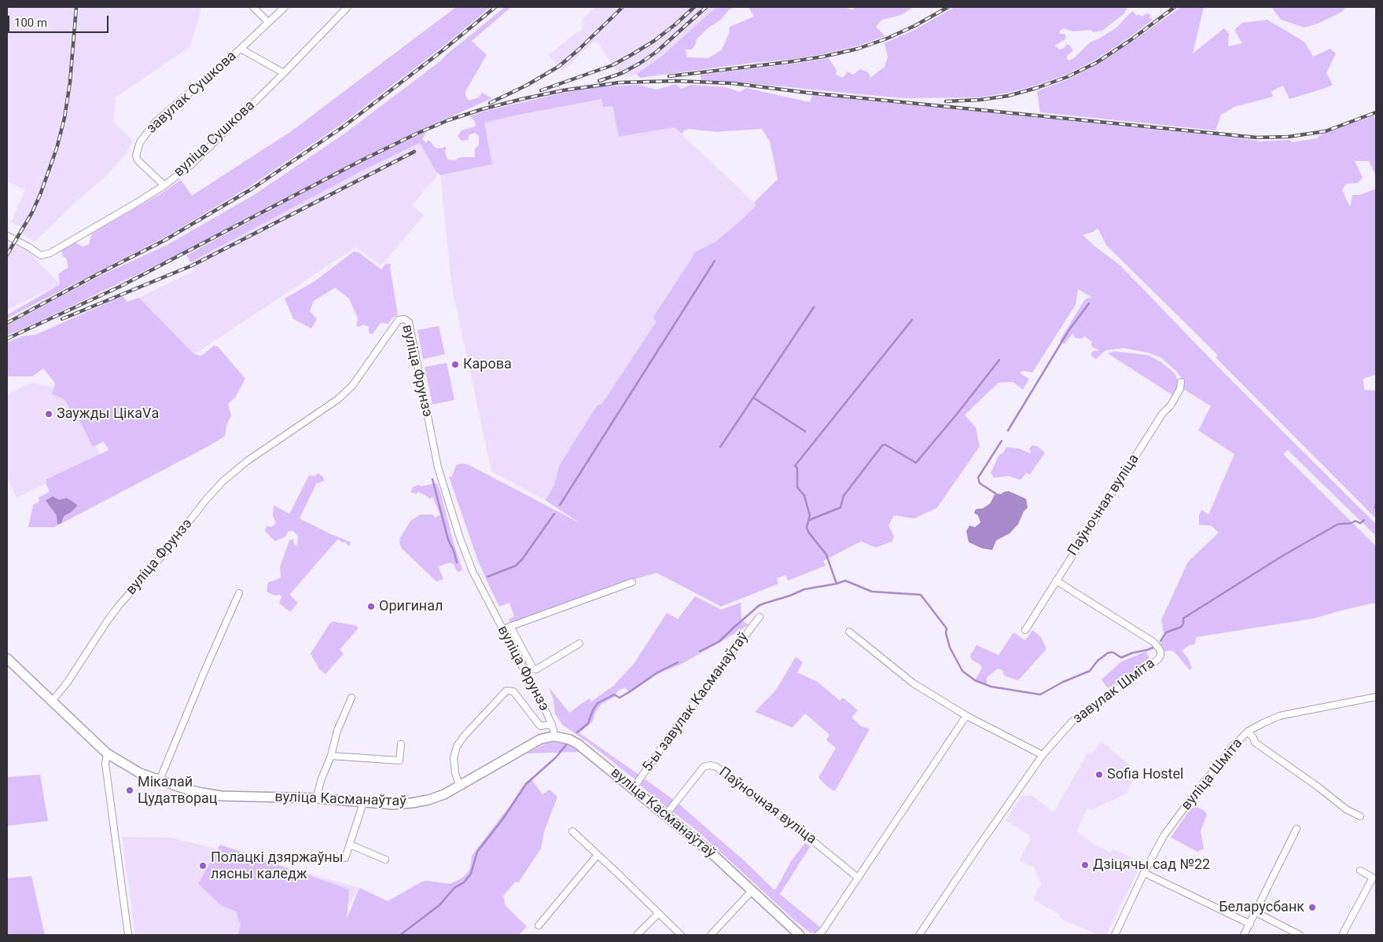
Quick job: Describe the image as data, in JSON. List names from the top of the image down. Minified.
{"streets":{"main road":["вуліца Касманаўтаў"],"street":["завулак Сушкова","вуліца Сушкова","вуліца Фрунзэ","Паўночная вуліца","завулак Шміта","5-ы завулак Касманаўтаў","вуліца Шміта"]},"crossings":[["завулак Сушкова","вуліца Сушкова"],["вуліца Фрунзэ","вуліца Касманаўтаў"],["Паўночная вуліца","завулак Шміта"],["Паўночная вуліца","вуліца Касманаўтаў"],["5-ы завулак Касманаўтаў","вуліца Касманаўтаў"]],"places":["Карова","Заужды ЦікаVа","Оригинал","Sofia Hostel","Мікалай Цудатворац","Дзіцячы сад №22","Полацкі дзяржаўны лясны каледж","Беларусбанк"],"scale_bar":"100 m"}
